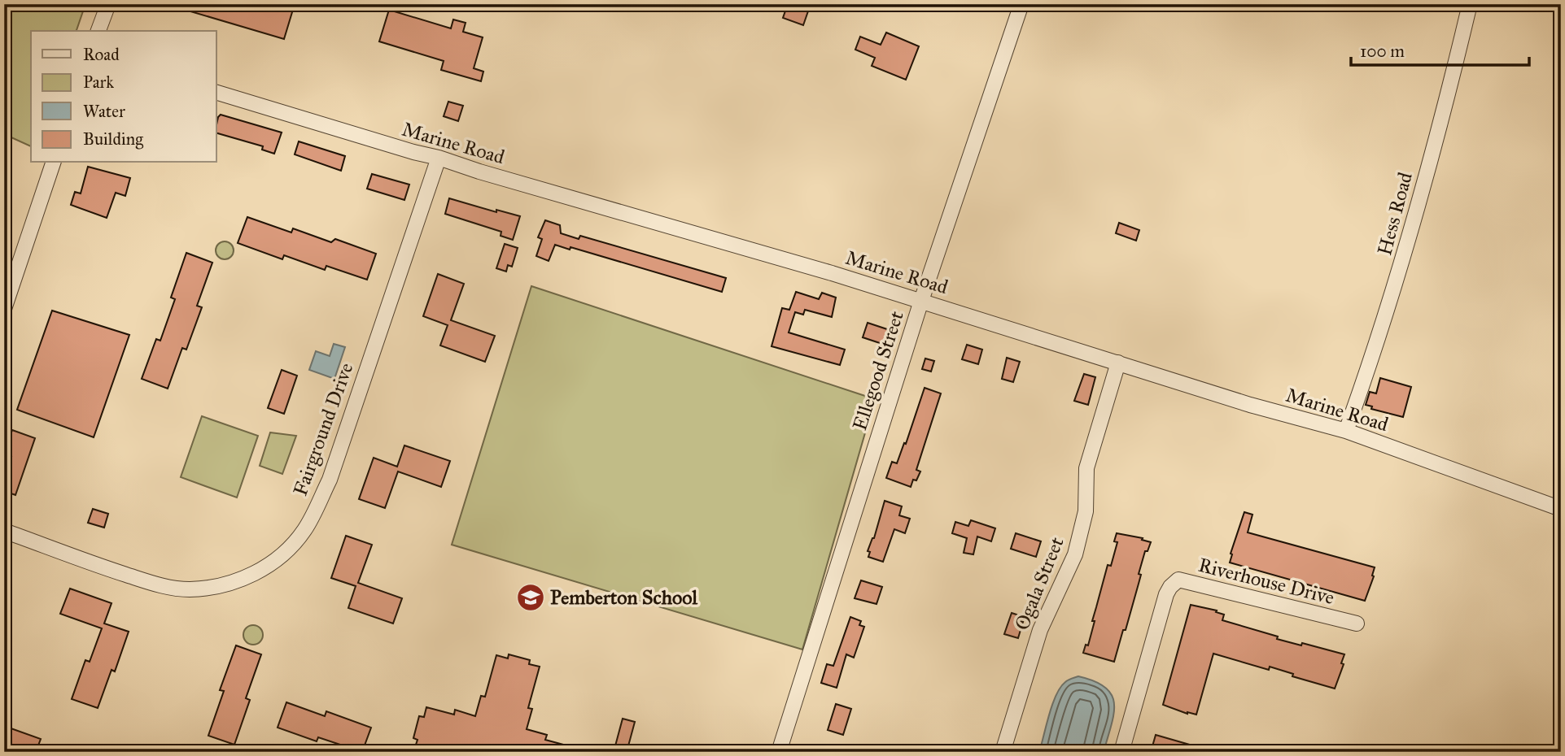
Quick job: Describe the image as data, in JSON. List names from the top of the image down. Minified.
{"streets":{"street":["Marine Road","Hess Road","Ellegood Street","Fairground Drive","Riverhouse Drive","Ogala Street"]},"crossings":[["Marine Road","Hess Road"],["Marine Road","Ellegood Street"],["Marine Road","Fairground Drive"],["Marine Road","Ogala Street"]],"places":{"school or university":["Pemberton School"]},"legend":["Road","Park","Water","Building"],"scale_bar":"100 m"}
